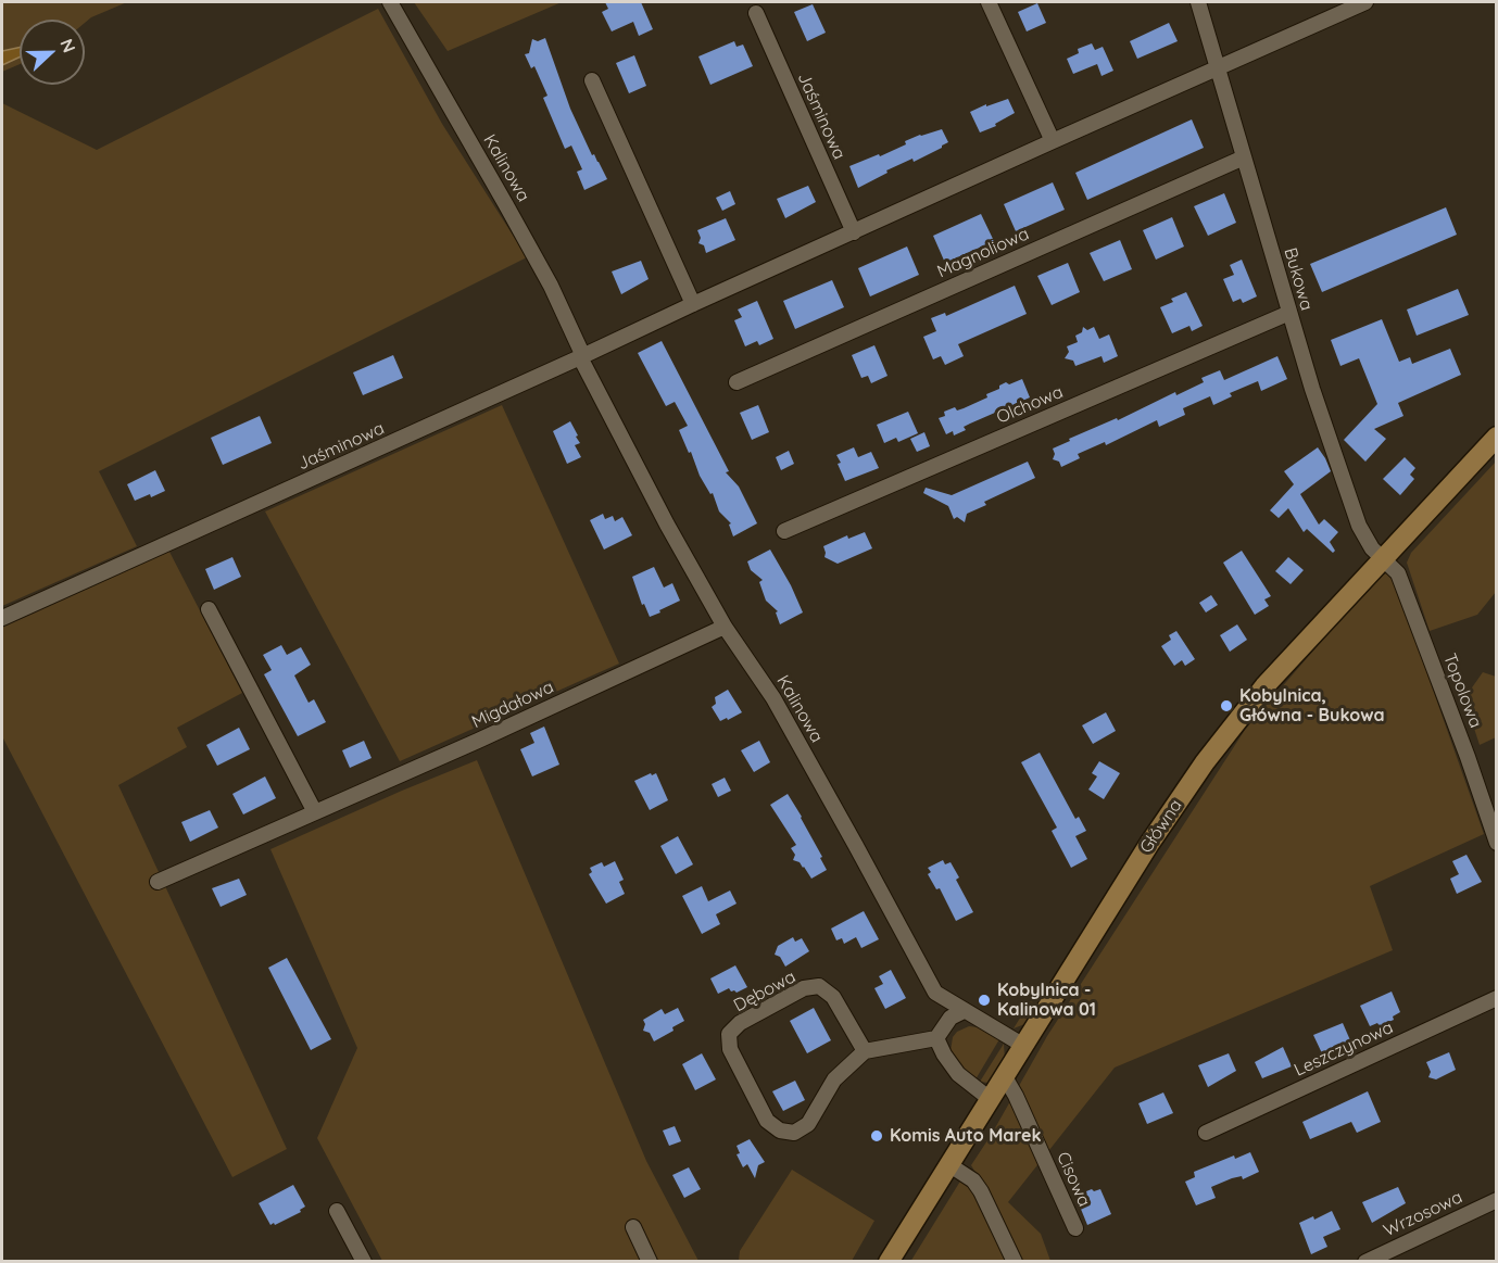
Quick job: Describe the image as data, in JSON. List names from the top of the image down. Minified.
{"streets":{"main road":["Główna"],"street":["Jaśminowa","Kalinowa","Magnoliowa","Bukowa","Olchowa","Topolowa","Migdałowa","Dębowa","Leszczynowa","Cisowa","Wrzosowa"]},"crossings":[["Jaśminowa","Kalinowa"],["Jaśminowa","Bukowa"],["Kalinowa","Migdałowa"],["Kalinowa","Główna"],["Magnoliowa","Bukowa"],["Bukowa","Olchowa"],["Bukowa","Topolowa"],["Bukowa","Główna"],["Topolowa","Główna"],["Główna","Cisowa"]],"places":["Kobylnica, Główna - Bukowa","Kobylnica - Kalinowa 01","Komis Auto Marek"],"north":"right"}
